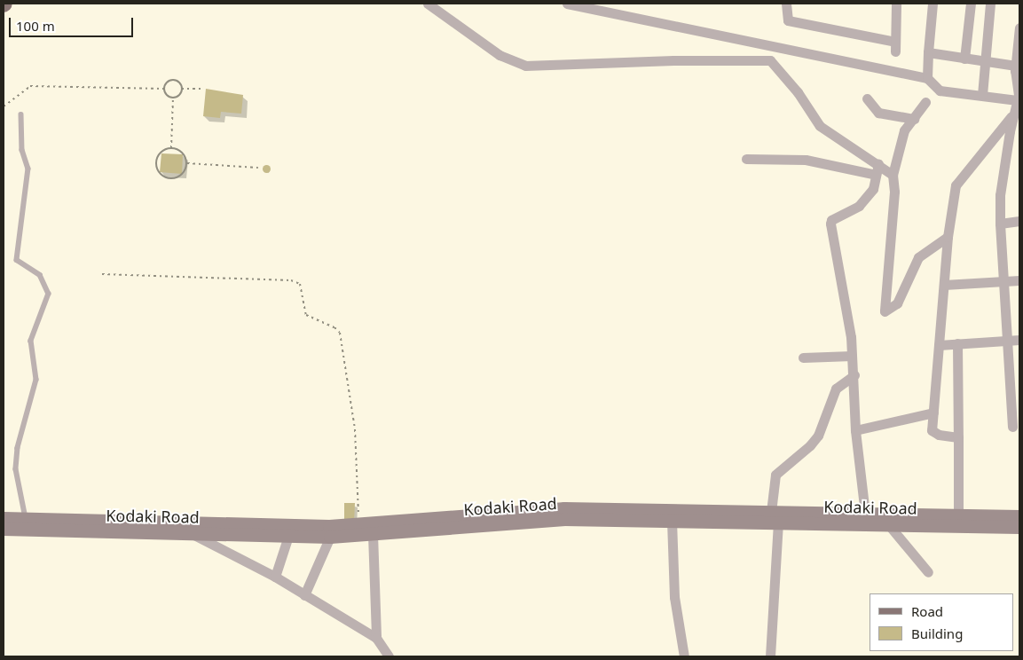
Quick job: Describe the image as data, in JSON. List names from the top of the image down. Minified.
{"streets":{"main road":["Kodaki Road"]},"legend":["Road","Building"],"scale_bar":"100 m"}
